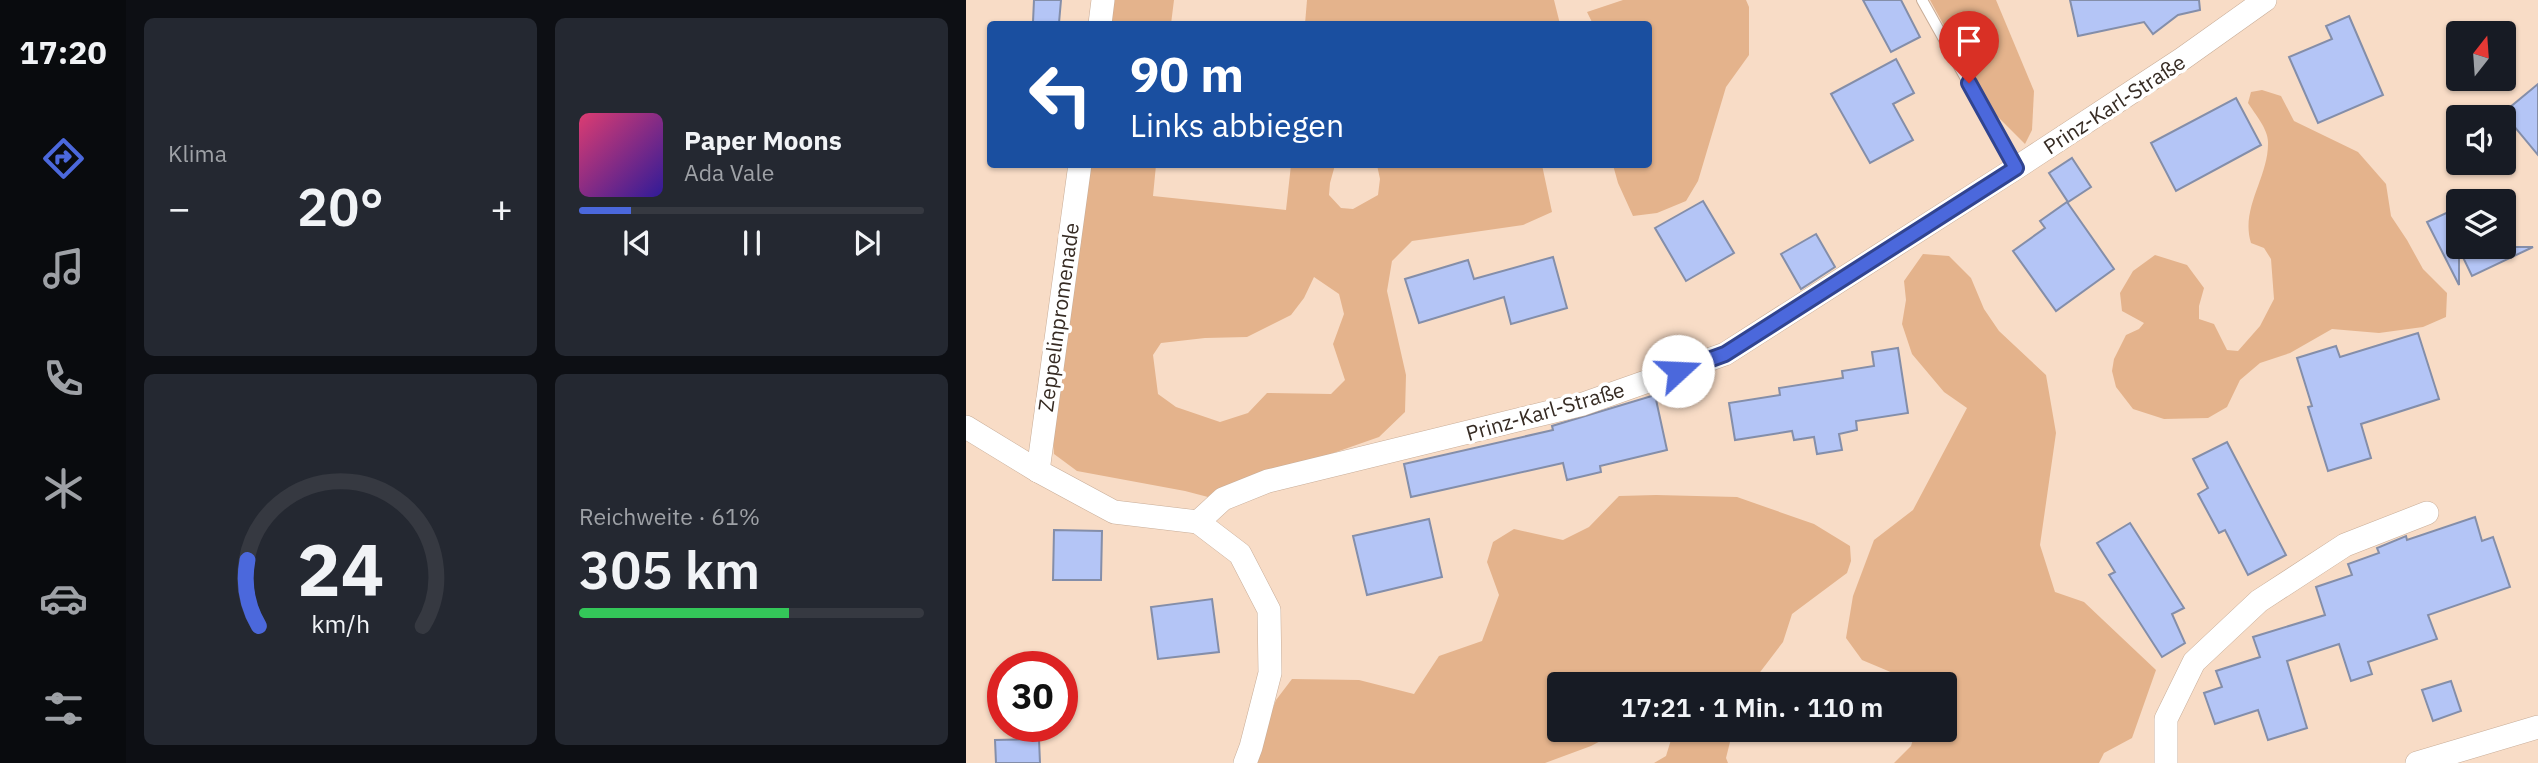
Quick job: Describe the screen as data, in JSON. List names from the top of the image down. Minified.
{"streets":{"street":["Prinz-Karl-Straße","Zeppelinpromenade"]},"north":"top","page":{"tabs":"17:20","tile":["Klima",["Reichweite · 61%","305 km"]],"turn":["90 m","Links abbiegen"],"song":["Paper Moons","Ada Vale"],"heat":["−","20°","+"],"limit":"30","trip":"17:21 · 1 Min. · 110 m","gauge":["24","km/h"]}}
